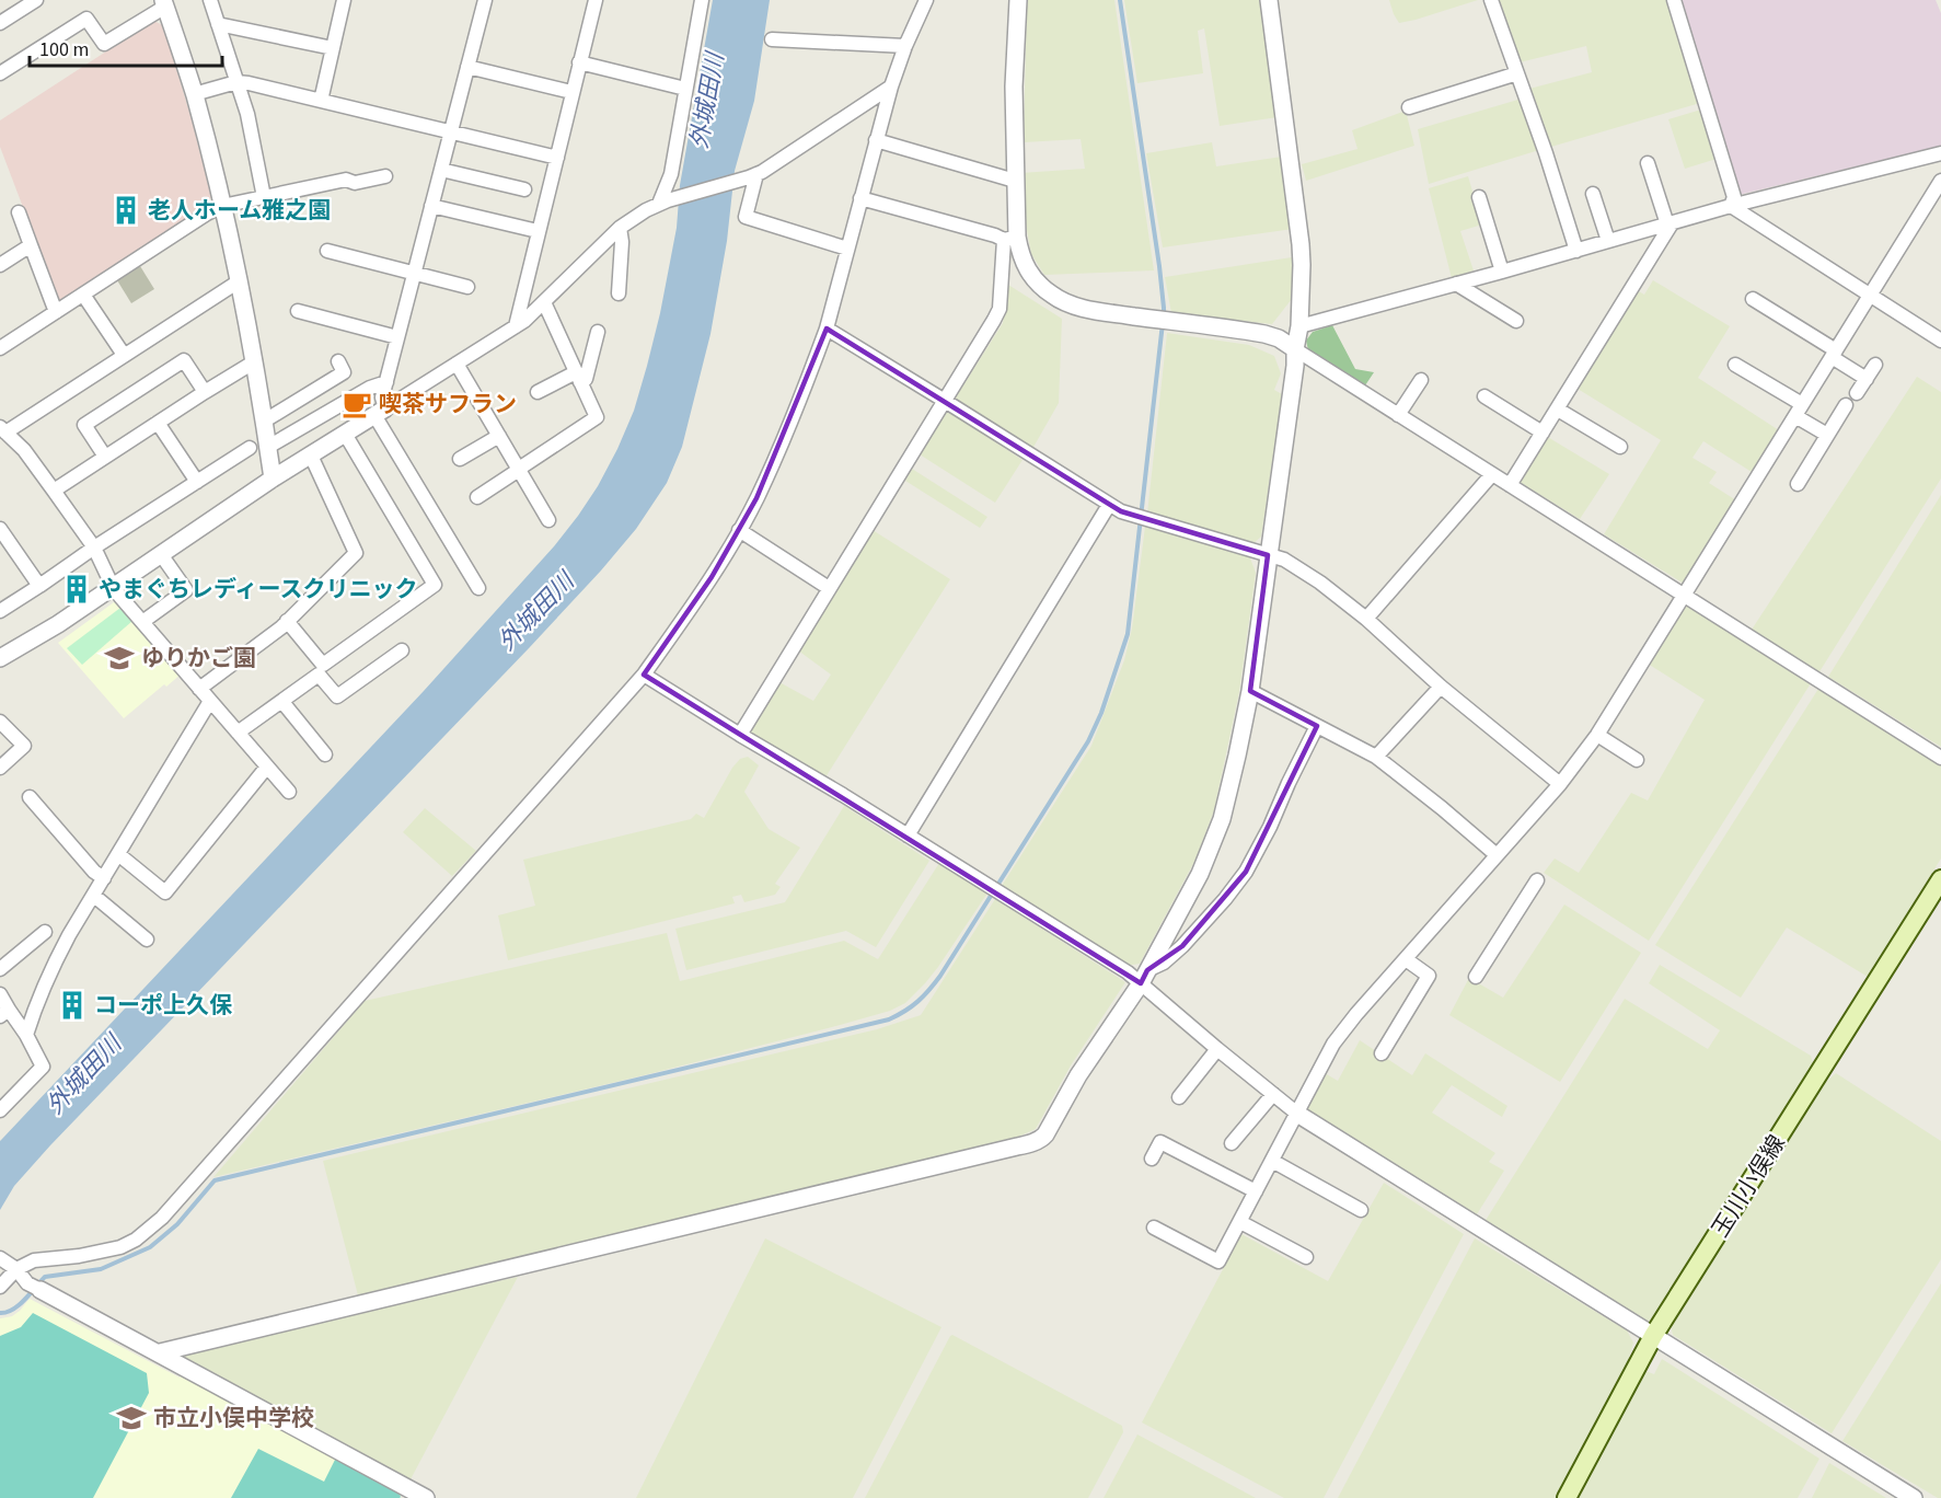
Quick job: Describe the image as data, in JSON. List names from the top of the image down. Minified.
{"streets":{"main road":["玉川小俣線"]},"water":["外城田川"],"places":{"building":["老人ホーム雅之園","やまぐちレディースクリニック","コーポ上久保"],"cafe":["喫茶サフラン"],"school or university":["ゆりかご園","市立小俣中学校"]},"scale_bar":"100 m"}
